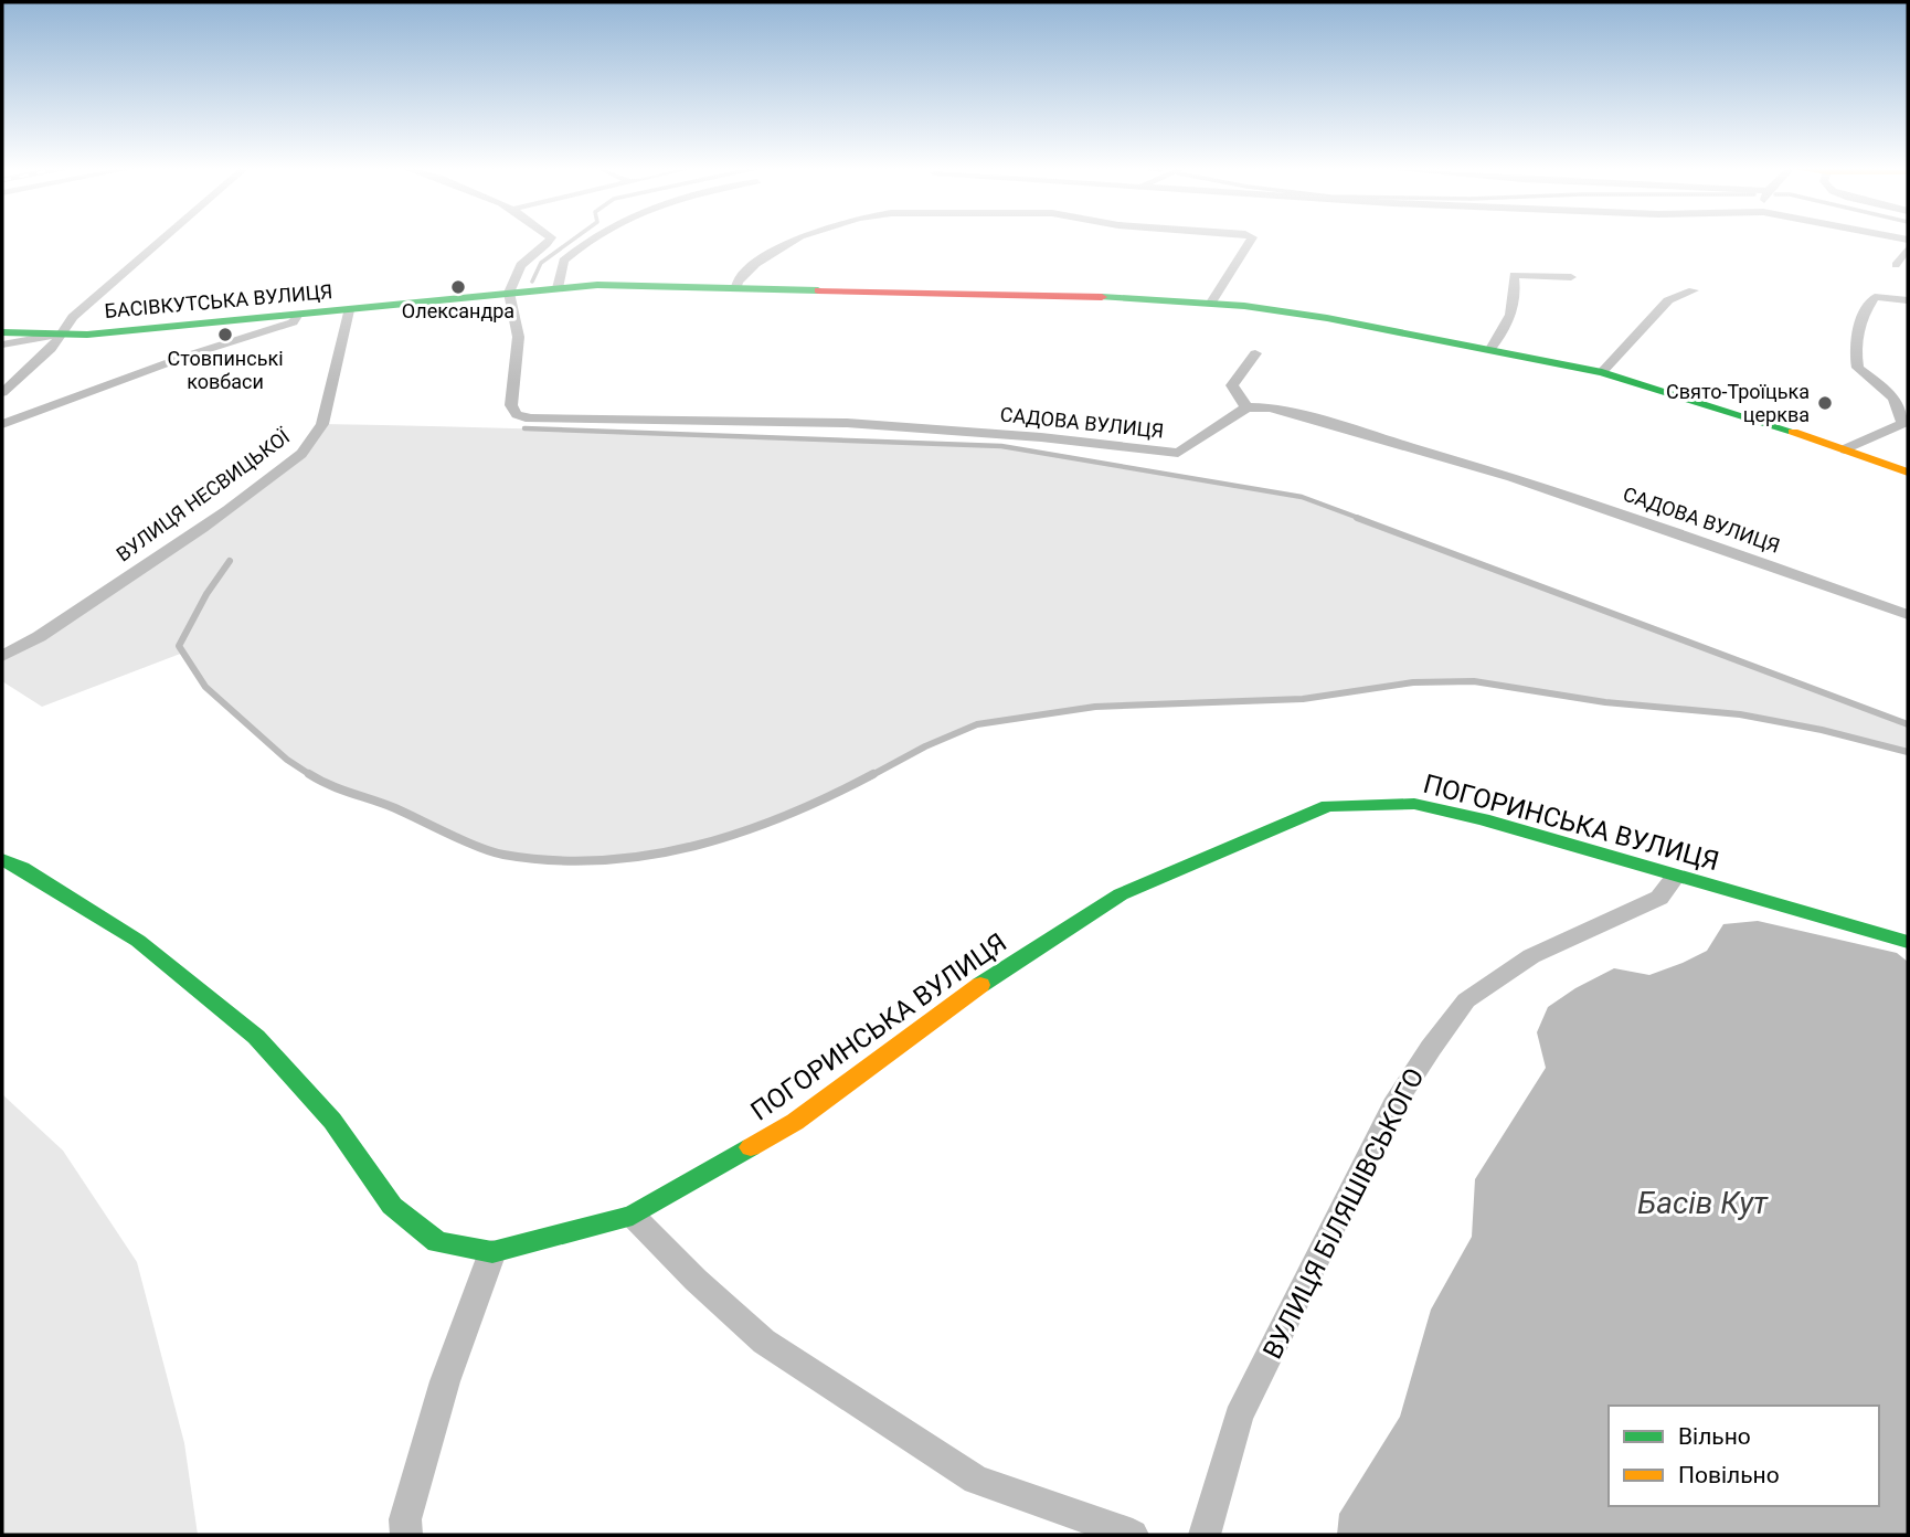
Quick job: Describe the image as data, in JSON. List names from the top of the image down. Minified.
{"streets":{"main road":["БАСІВКУТСЬКА ВУЛИЦЯ","ПОГОРИНСЬКА ВУЛИЦЯ"],"street":["САДОВА ВУЛИЦЯ","ВУЛИЦЯ НЕСВИЦЬКОЇ","ВУЛИЦЯ БІЛЯШІВСЬКОГО"]},"crossings":[["БАСІВКУТСЬКА ВУЛИЦЯ","САДОВА ВУЛИЦЯ"],["БАСІВКУТСЬКА ВУЛИЦЯ","ВУЛИЦЯ НЕСВИЦЬКОЇ"],["ПОГОРИНСЬКА ВУЛИЦЯ","ВУЛИЦЯ БІЛЯШІВСЬКОГО"]],"water":["Басів Кут"],"places":["Олександра","Стовпинські ковбаси","Свято-Троїцька церква"],"legend":["Вільно","Повільно"]}
